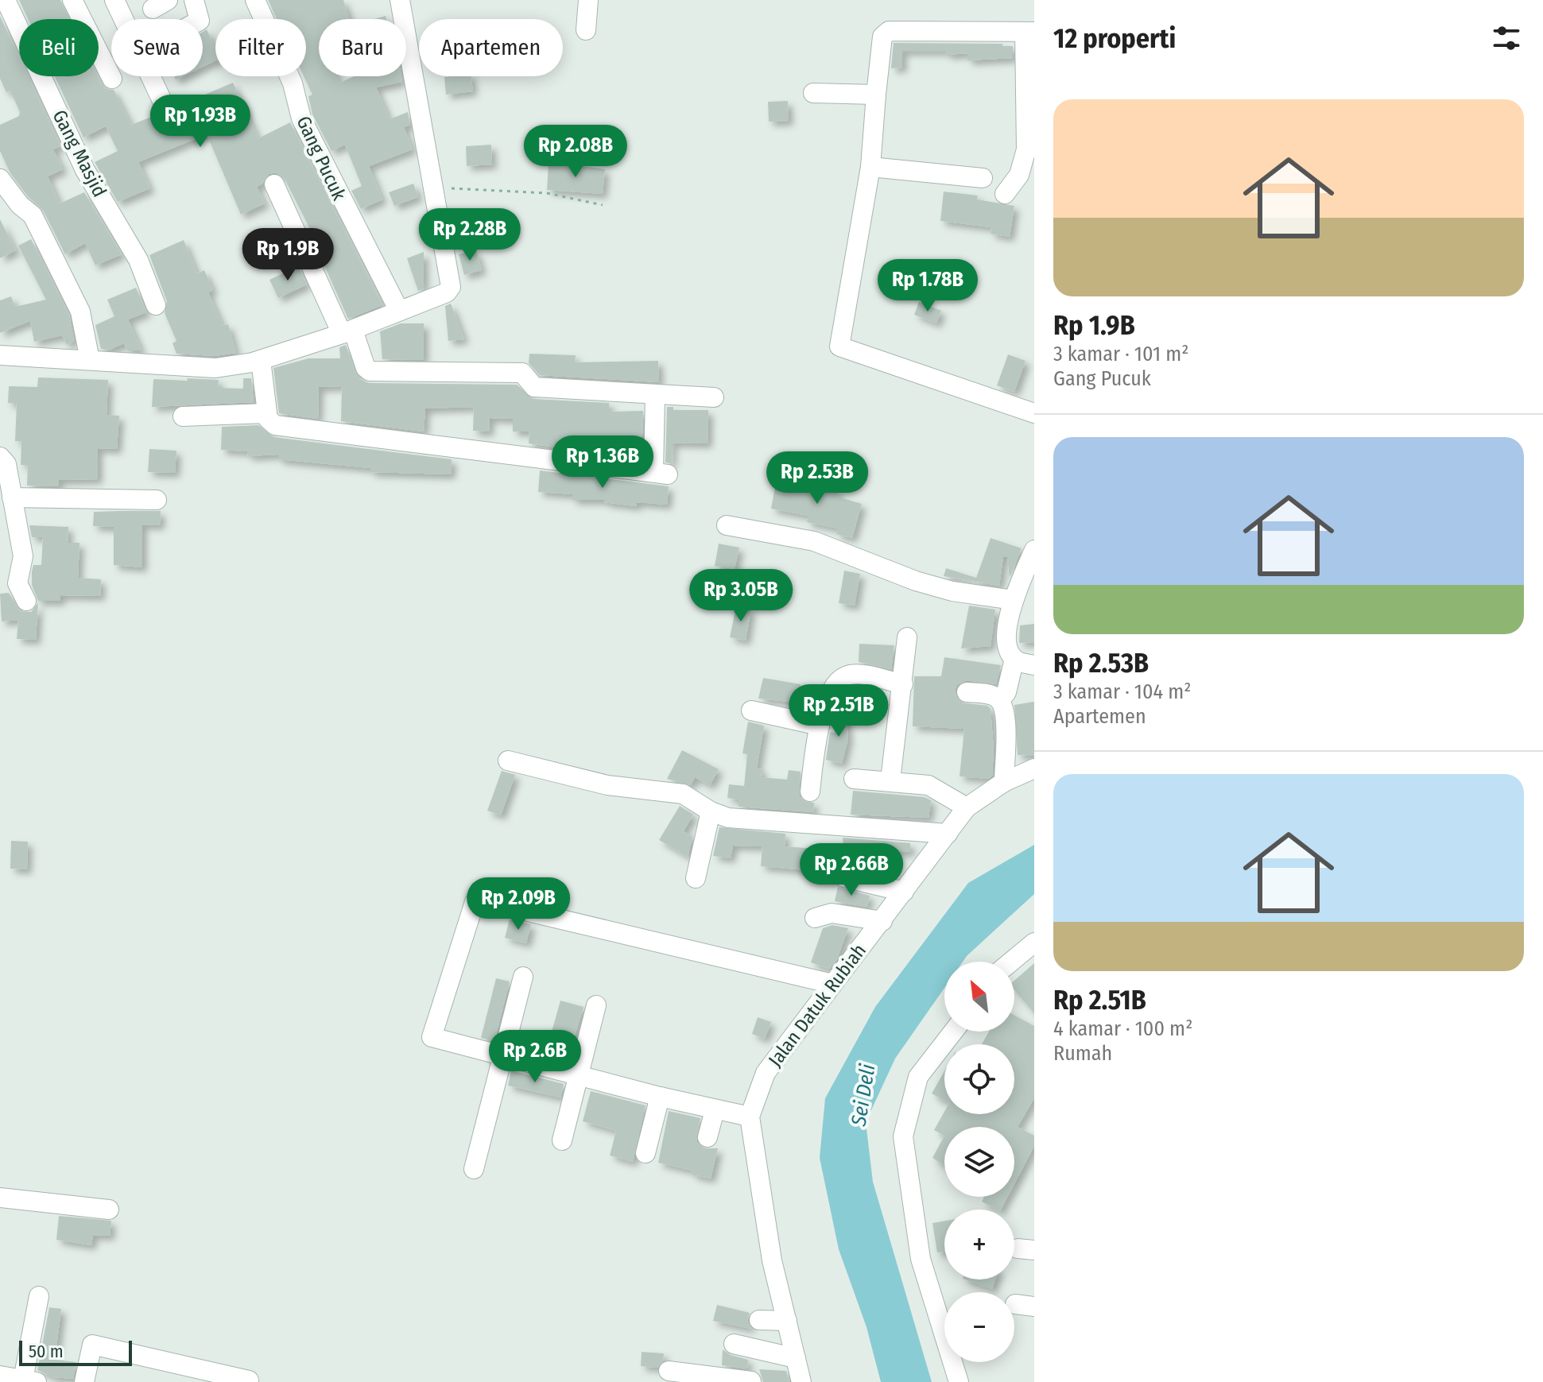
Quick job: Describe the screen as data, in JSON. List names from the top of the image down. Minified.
{"streets":{"street":["Gang Masjid","Gang Pucuk","Jalan Datuk Rubiah"]},"water":["Sei Deli"],"scale_bar":"50 m","north":"top left","page":{"heading":"12 properti","chip":["Beli","Sewa","Filter","Baru","Apartemen"],"list":[{"name":"Rp 1.9B","note":"3 kamar · 101 m² · Gang Pucuk"},{"name":"Rp 2.53B","note":"3 kamar · 104 m² · Apartemen"},{"name":"Rp 2.51B","note":"4 kamar · 100 m² · Rumah"}],"price":["Rp 1.93B","Rp 2.08B","Rp 2.28B","Rp 1.9B","Rp 1.78B","Rp 1.36B","Rp 2.53B","Rp 3.05B","Rp 2.51B","Rp 2.66B","Rp 2.09B","Rp 2.6B"],"map_buttons":["+","−"],"scale":"50 m"}}
